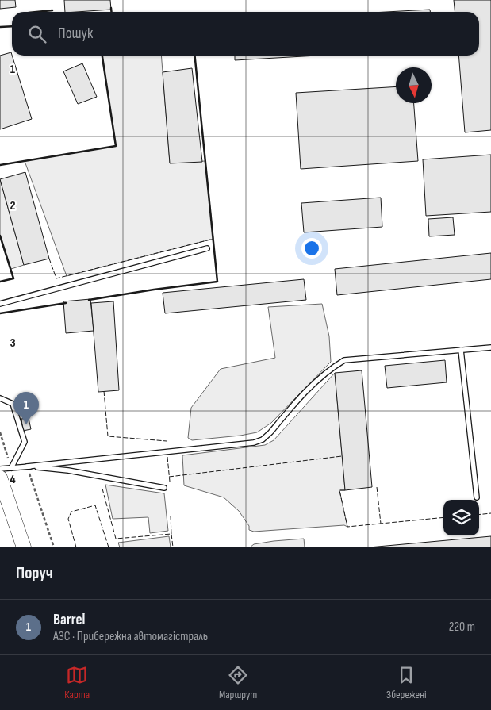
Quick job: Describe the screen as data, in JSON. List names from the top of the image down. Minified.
{"north":"bottom","page":{"search":"Пошук","pins":"1","heading":"Поруч","list":[{"mark":"1","name":"Barrel","note":"АЗС · Прибережна автомагістраль","value":"220 m"}],"nav":["Карта","Маршрут","Збережені"]},"grid":{"rows":["1","2","3","4"]}}
